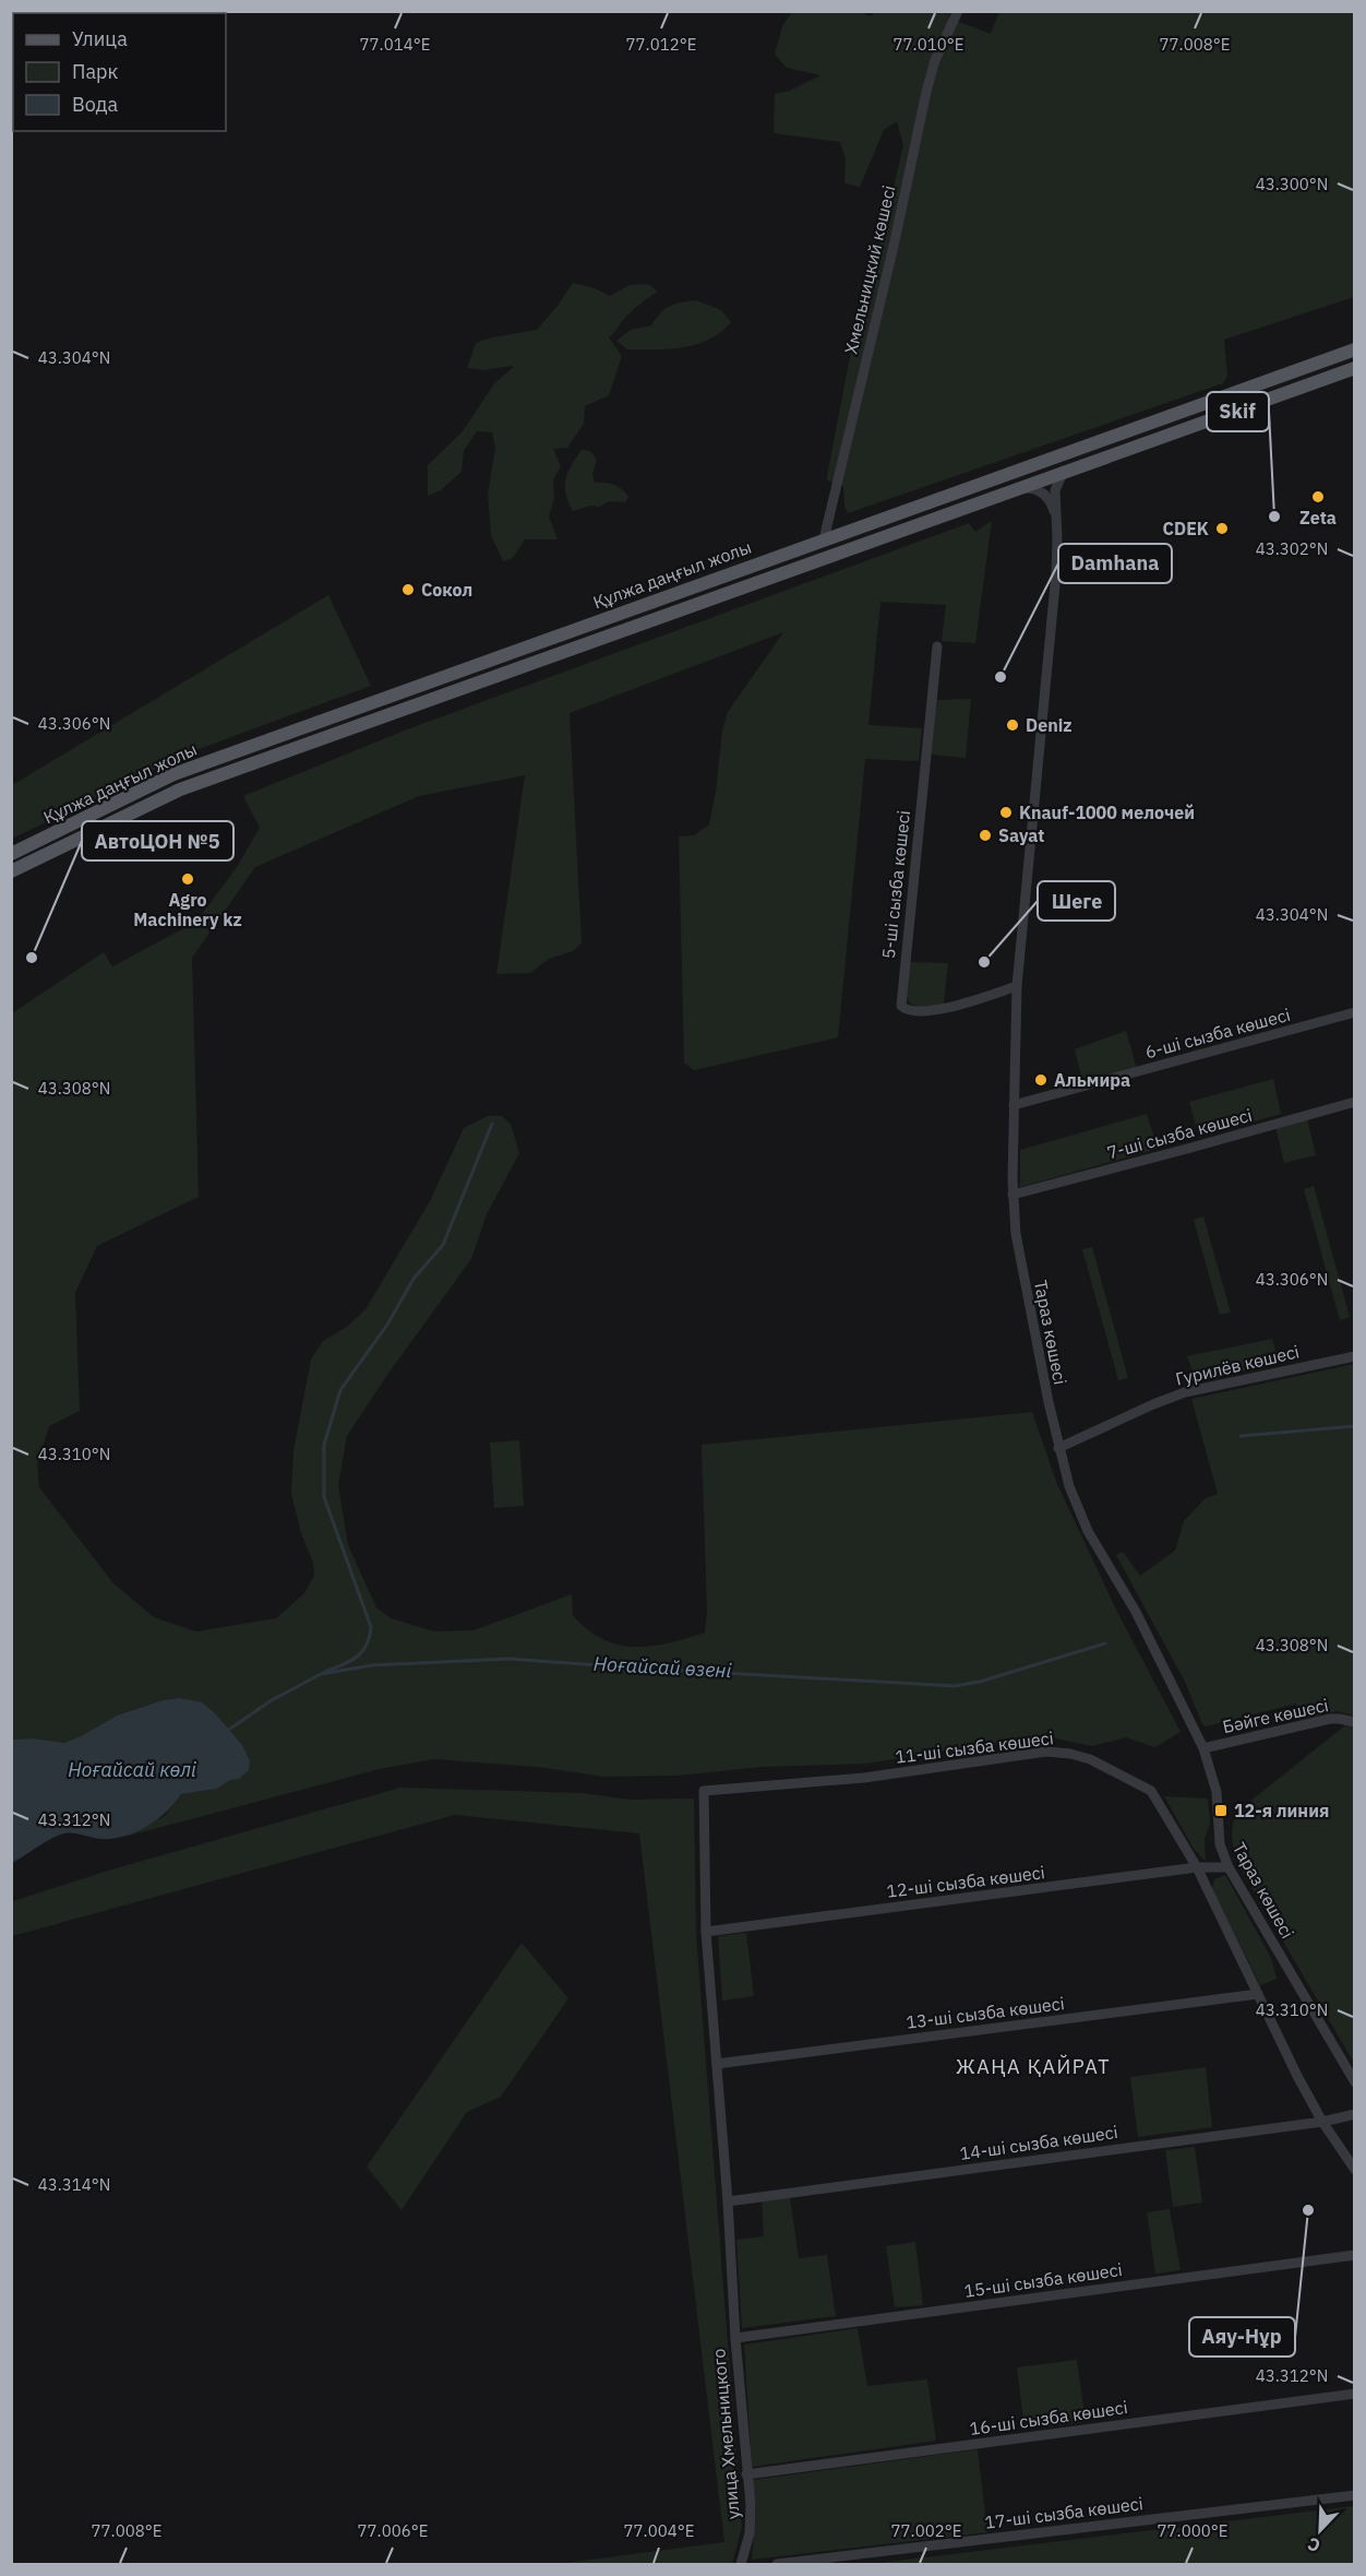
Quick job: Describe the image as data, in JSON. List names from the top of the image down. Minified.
{"streets":{"main road":["Құлжа даңғыл жолы"],"street":["Хмельницкий көшесі","5-ші сызба көшесі","6-ші сызба көшесі","7-ші сызба көшесі","Тараз көшесі","Гурилёв көшесі","Бәйге көшесі","11-ші сызба көшесі","12-ші сызба көшесі","13-ші сызба көшесі","14-ші сызба көшесі","15-ші сызба көшесі","16-ші сызба көшесі","улица Хмельницкого","17-ші сызба көшесі"]},"crossings":[["Хмельницкий көшесі","Құлжа даңғыл жолы"],["Құлжа даңғыл жолы","Тараз көшесі"],["5-ші сызба көшесі","Тараз көшесі"],["6-ші сызба көшесі","Тараз көшесі"],["7-ші сызба көшесі","Тараз көшесі"],["Тараз көшесі","Гурилёв көшесі"],["Тараз көшесі","Бәйге көшесі"],["Тараз көшесі","12-ші сызба көшесі"],["11-ші сызба көшесі","12-ші сызба көшесі"],["11-ші сызба көшесі","13-ші сызба көшесі"],["11-ші сызба көшесі","14-ші сызба көшесі"],["11-ші сызба көшесі","улица Хмельницкого"],["12-ші сызба көшесі","улица Хмельницкого"],["13-ші сызба көшесі","улица Хмельницкого"],["14-ші сызба көшесі","улица Хмельницкого"],["15-ші сызба көшесі","улица Хмельницкого"],["16-ші сызба көшесі","улица Хмельницкого"]],"districts":["ЖАҢА ҚАЙРАТ"],"water":["Ноғайсай өзені","Ноғайсай көлі"],"places":{"other":["Zeta","Skif","CDEK","Сокол","Damhana","Deniz","Knauf-1000 мелочей","Sayat","Agro Machinery kz","АвтоЦОН №5","Шеге","Альмира","Аяу-Нұр"],"transit":["12-я линия"]},"legend":["Улица","Парк","Вода"],"north":"bottom left","coordinates":["77.014°E","77.010°E","77.008°E","77.012°E","43.300°N","43.304°N","43.302°N","43.306°N","43.308°N","43.310°N","43.312°N","43.314°N","77.006°E","77.004°E","77.002°E","77.000°E"]}
